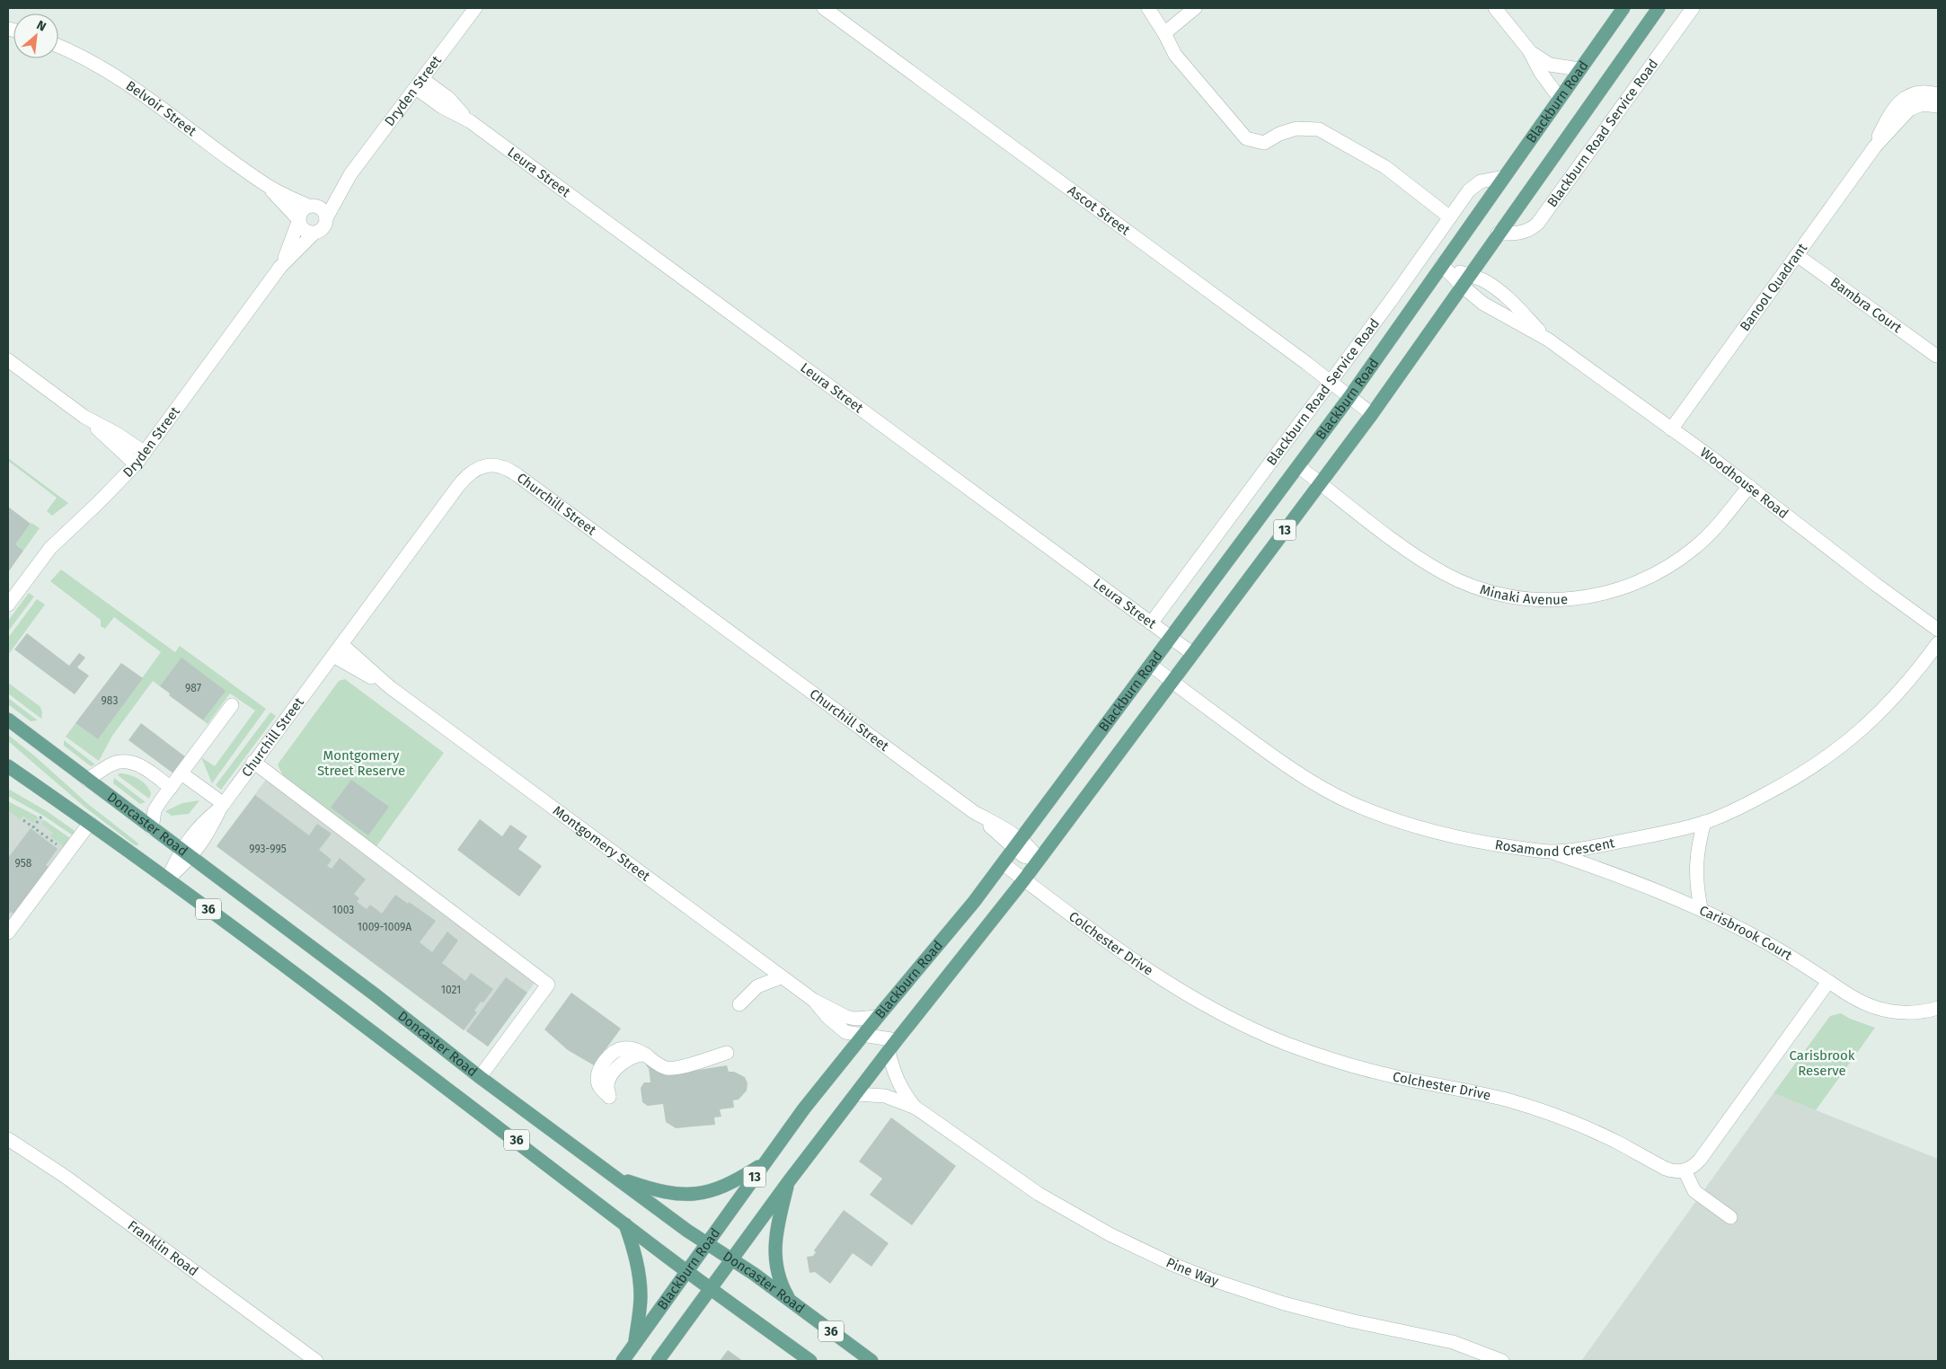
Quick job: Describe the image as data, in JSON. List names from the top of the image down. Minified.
{"streets":{"main road":["Blackburn Road","13","Doncaster Road","36"],"street":["Dryden Street","Belvoir Street","Blackburn Road Service Road","Leura Street","Ascot Street","Banool Quadrant","Bambra Court","Woodhouse Road","Churchill Street","Minaki Avenue","Rosamond Crescent","Montgomery Street","Carisbrook Court","Colchester Drive","Franklin Road","Pine Way"]},"crossings":[["Dryden Street","Belvoir Street"],["Dryden Street","Leura Street"],["Blackburn Road","Blackburn Road Service Road"],["Blackburn Road","Leura Street"],["Blackburn Road","Ascot Street"],["Blackburn Road","Woodhouse Road"],["Blackburn Road","Churchill Street"],["Blackburn Road","Minaki Avenue"],["Blackburn Road","Doncaster Road"],["Blackburn Road","Rosamond Crescent"],["Blackburn Road","Montgomery Street"],["Blackburn Road","Colchester Drive"],["Blackburn Road","Pine Way"],["Blackburn Road Service Road","Leura Street"],["Blackburn Road Service Road","Ascot Street"],["Banool Quadrant","Bambra Court"],["Banool Quadrant","Woodhouse Road"],["Woodhouse Road","Minaki Avenue"],["Churchill Street","Doncaster Road"],["Churchill Street","Montgomery Street"],["Rosamond Crescent","Carisbrook Court"]],"parks":["Montgomery Street Reserve","Carisbrook Reserve"],"house_numbers":["987","983","993-995","958","1003","1009-1009A","1021"],"north":"top right"}
